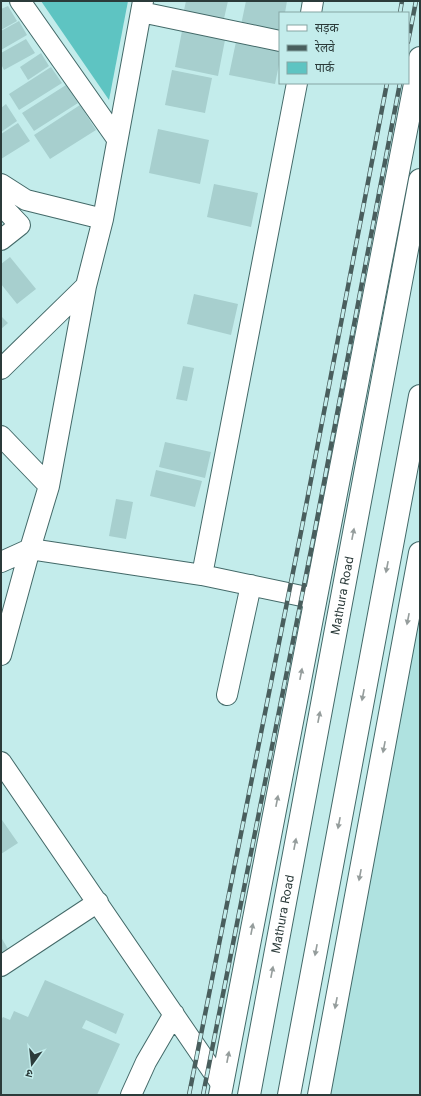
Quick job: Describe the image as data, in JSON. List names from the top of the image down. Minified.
{"streets":{"main road":["Mathura Road"]},"legend":["सड़क","रेलवे","पार्क"],"north":"bottom"}
